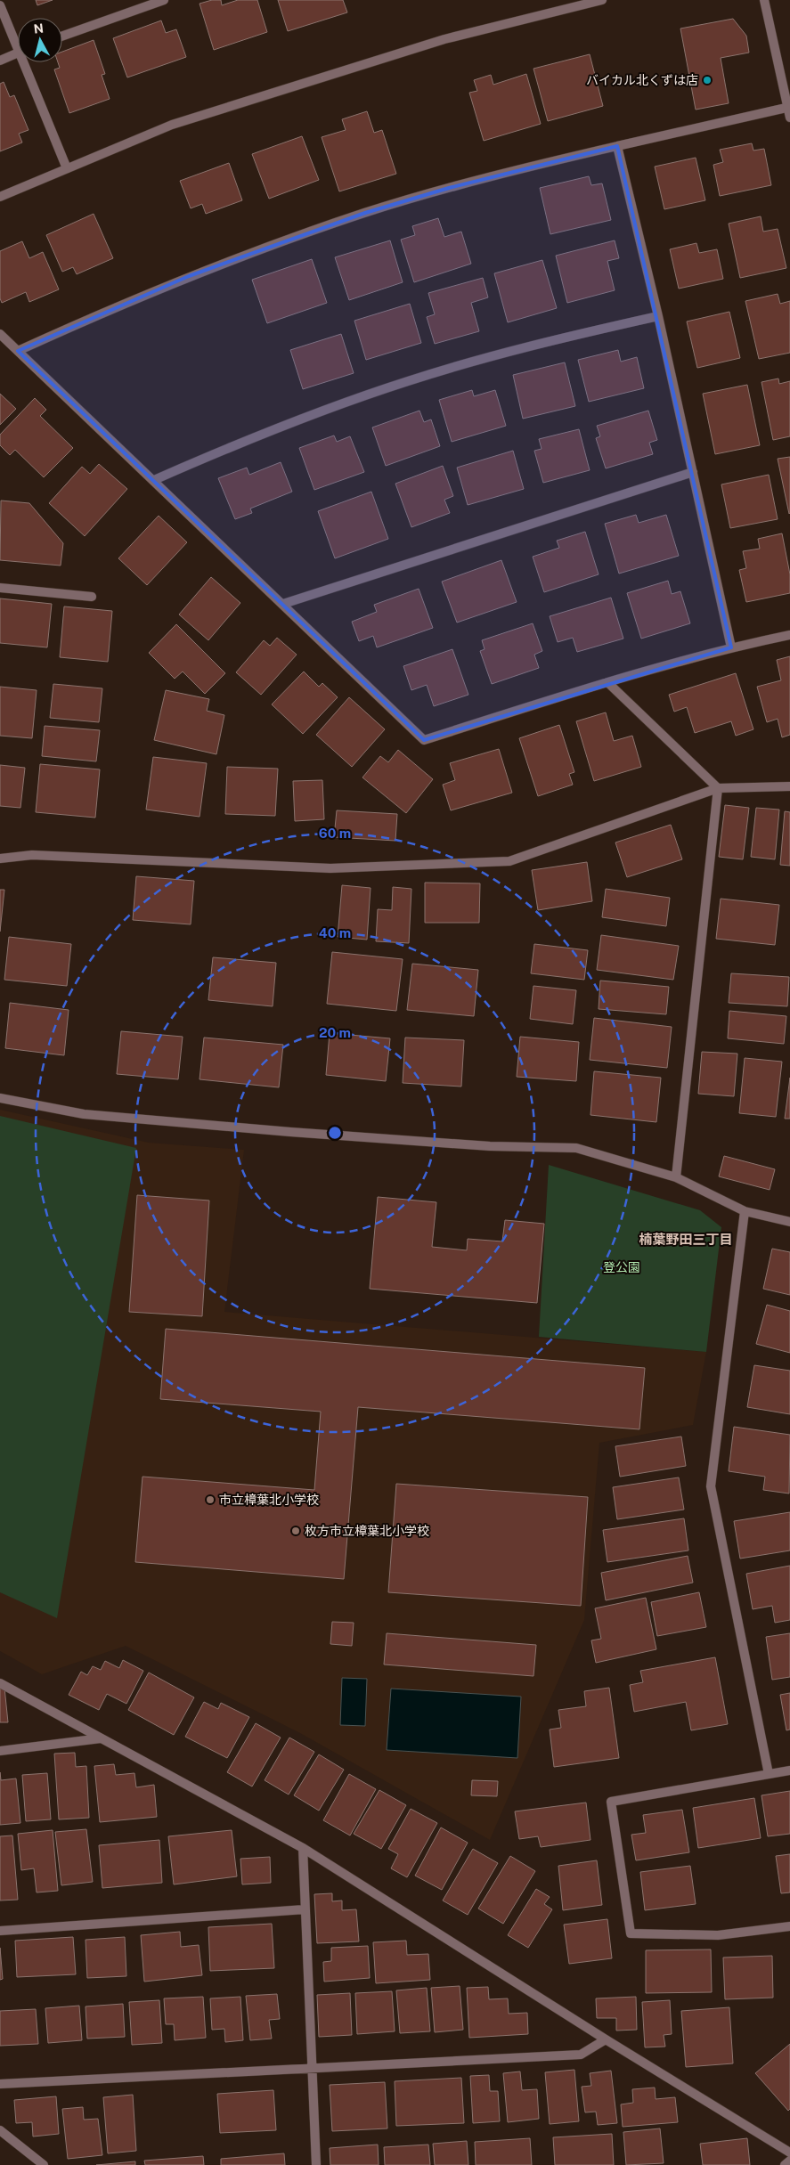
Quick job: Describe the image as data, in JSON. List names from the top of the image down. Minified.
{"districts":["楠葉野田三丁目"],"parks":["登公園"],"places":["バイカル北くずは店","市立樟葉北小学校","枚方市立樟葉北小学校"],"north":"top","rings":["60 m","40 m","20 m"]}
